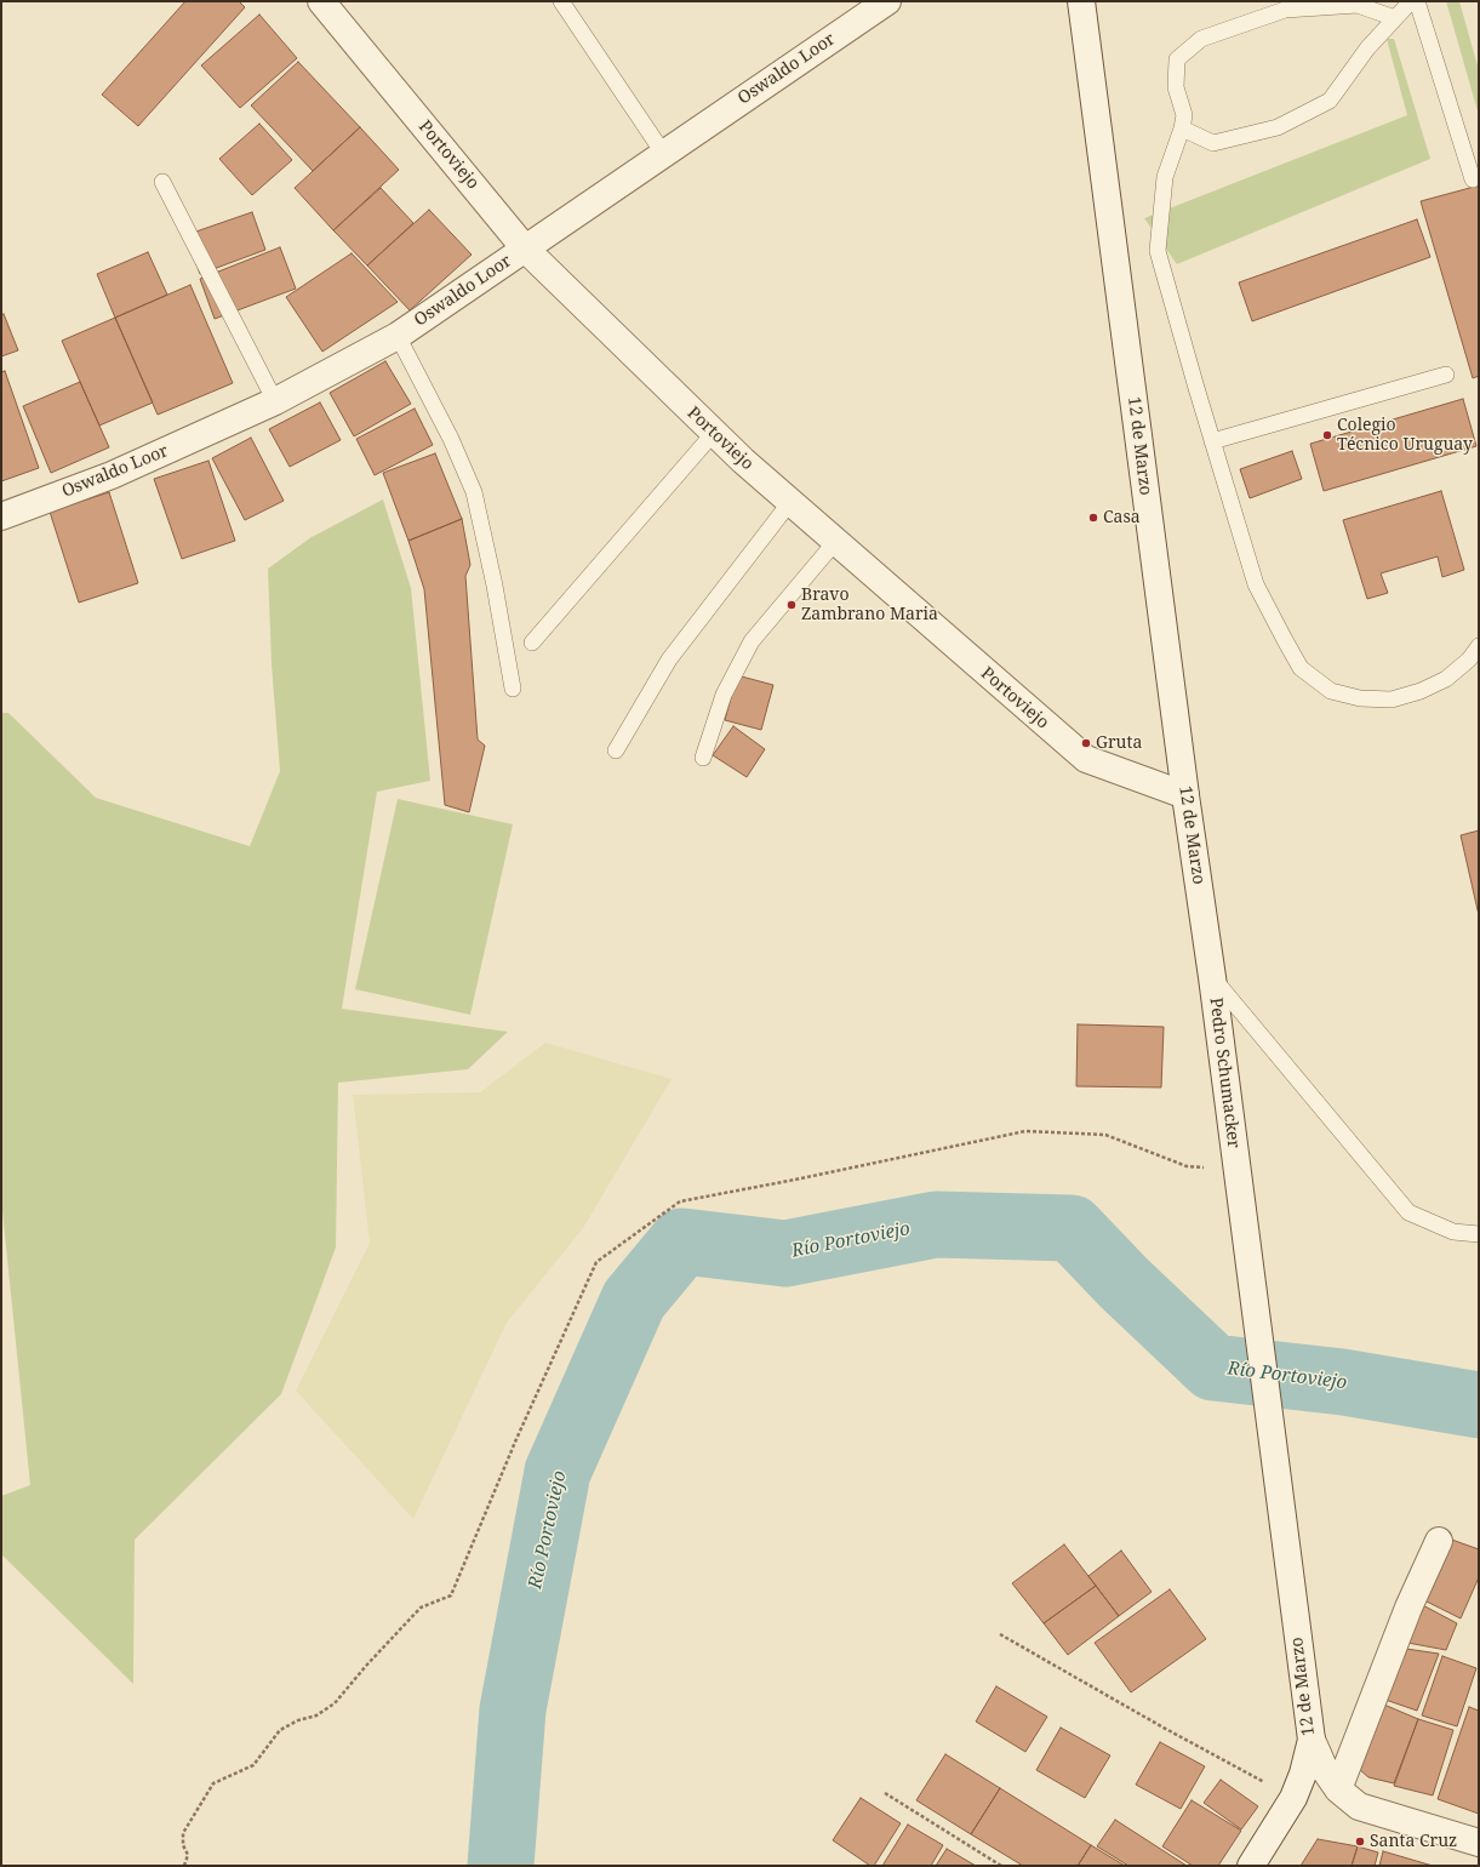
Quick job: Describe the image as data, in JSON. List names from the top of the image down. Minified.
{"streets":{"street":["Oswaldo Loor","Portoviejo","12 de Marzo","Pedro Schumacker"]},"crossings":[["Oswaldo Loor","Portoviejo"],["Portoviejo","12 de Marzo"],["12 de Marzo","Pedro Schumacker"]],"water":["Río Portoviejo"],"places":["Colegio Técnico Uruguay","Casa","Bravo Zambrano Maria","Gruta","Santa Cruz"]}
